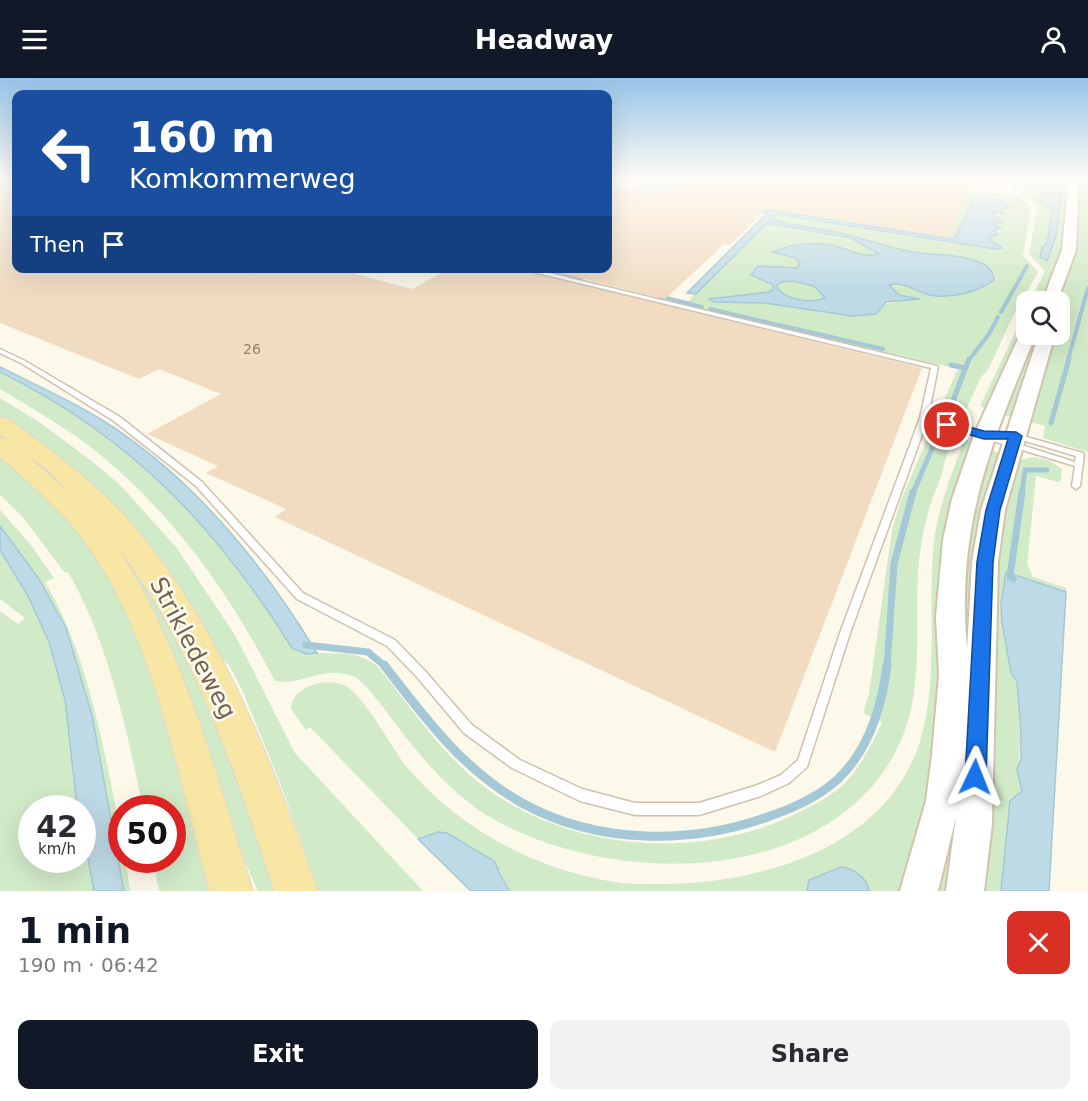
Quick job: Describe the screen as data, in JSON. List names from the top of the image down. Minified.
{"streets":{"main road":["Strikledeweg"]},"house_numbers":["26"],"page":{"header":"Headway","turn":["160 m","Komkommerweg"],"then":"Then","speed":"42 km/h","limit":"50","heading":["1 min","190 m · 06:42"],"buttons":["Exit","Share"]}}
